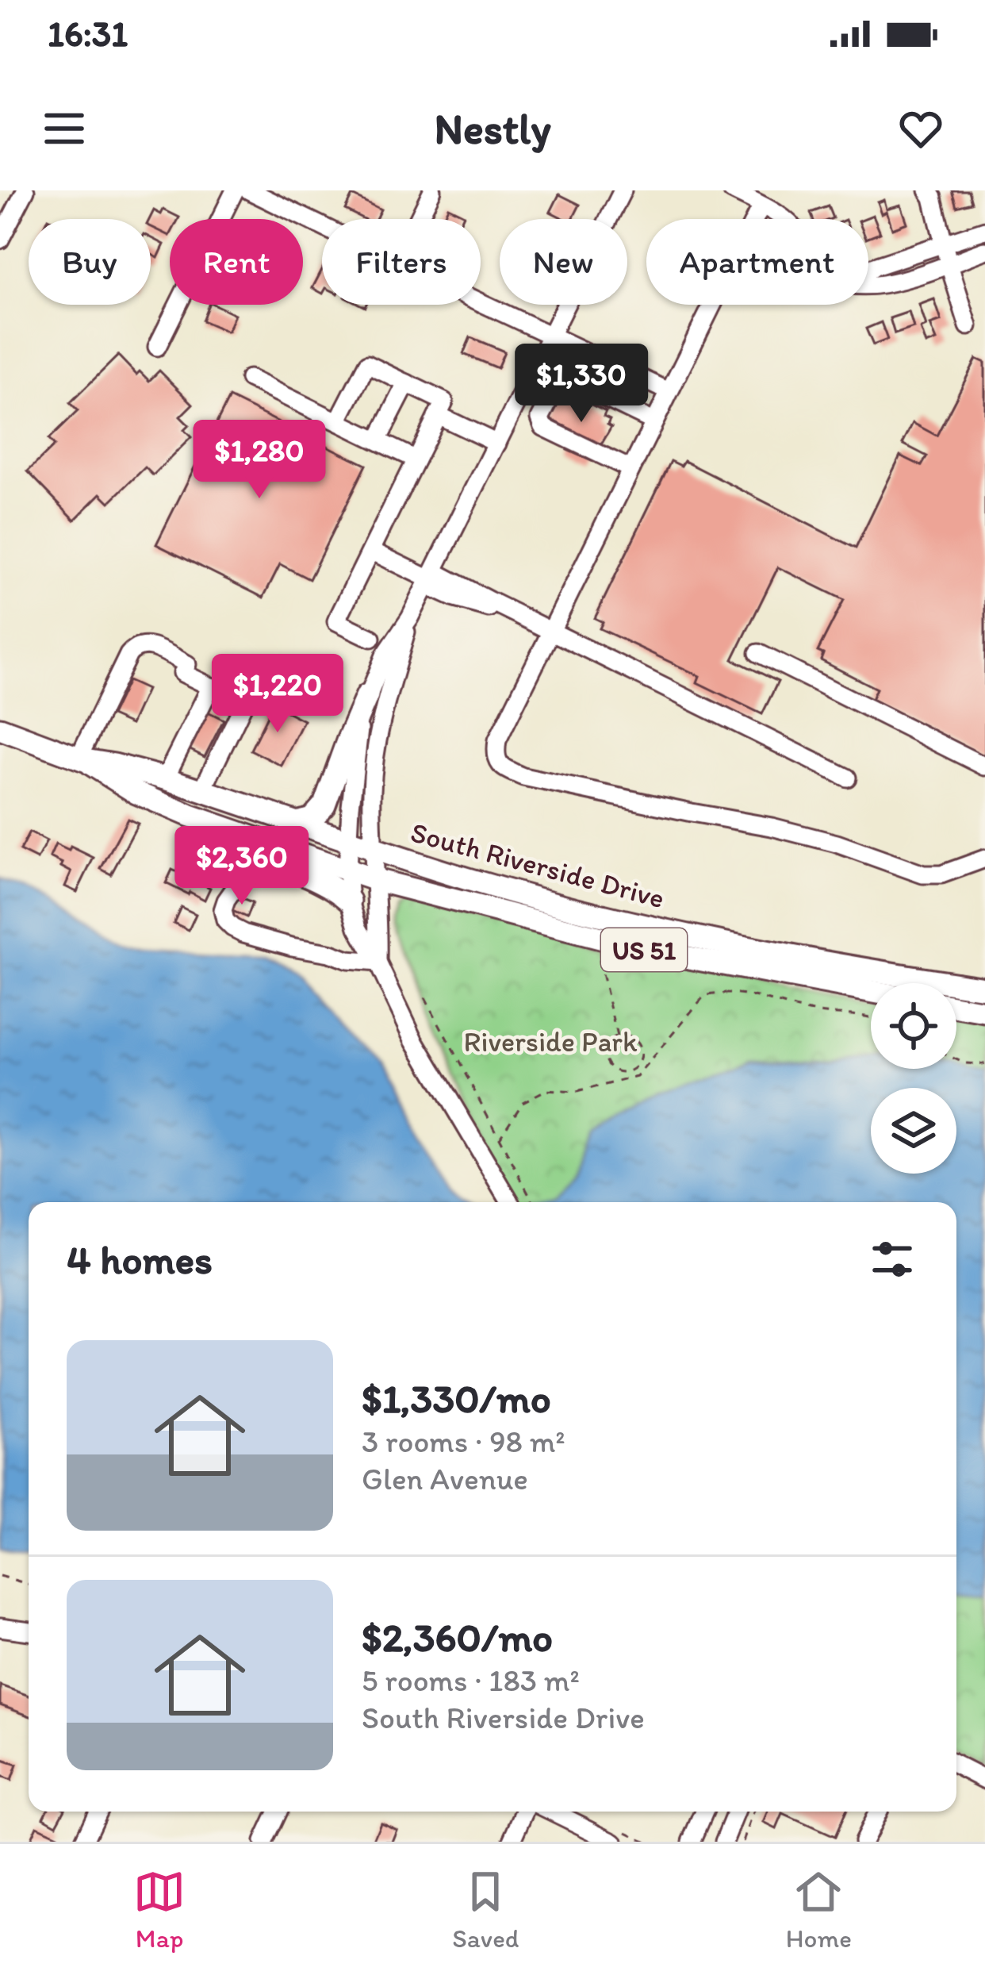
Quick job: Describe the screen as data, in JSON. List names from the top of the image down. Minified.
{"streets":{"main road":["South Riverside Drive","US 51"]},"parks":["Riverside Park"],"page":{"status":"16:31","header":"Nestly","chip":["Buy","Rent","Filters","New","Apartment"],"price":["$1,330","$1,280","$1,220","$2,360"],"heading":"4 homes","list":[{"name":"$1,330/mo","note":"3 rooms · 98 m² · Glen Avenue"},{"name":"$2,360/mo","note":"5 rooms · 183 m² · South Riverside Drive"}],"tabs":["Map","Saved","Home"]}}
